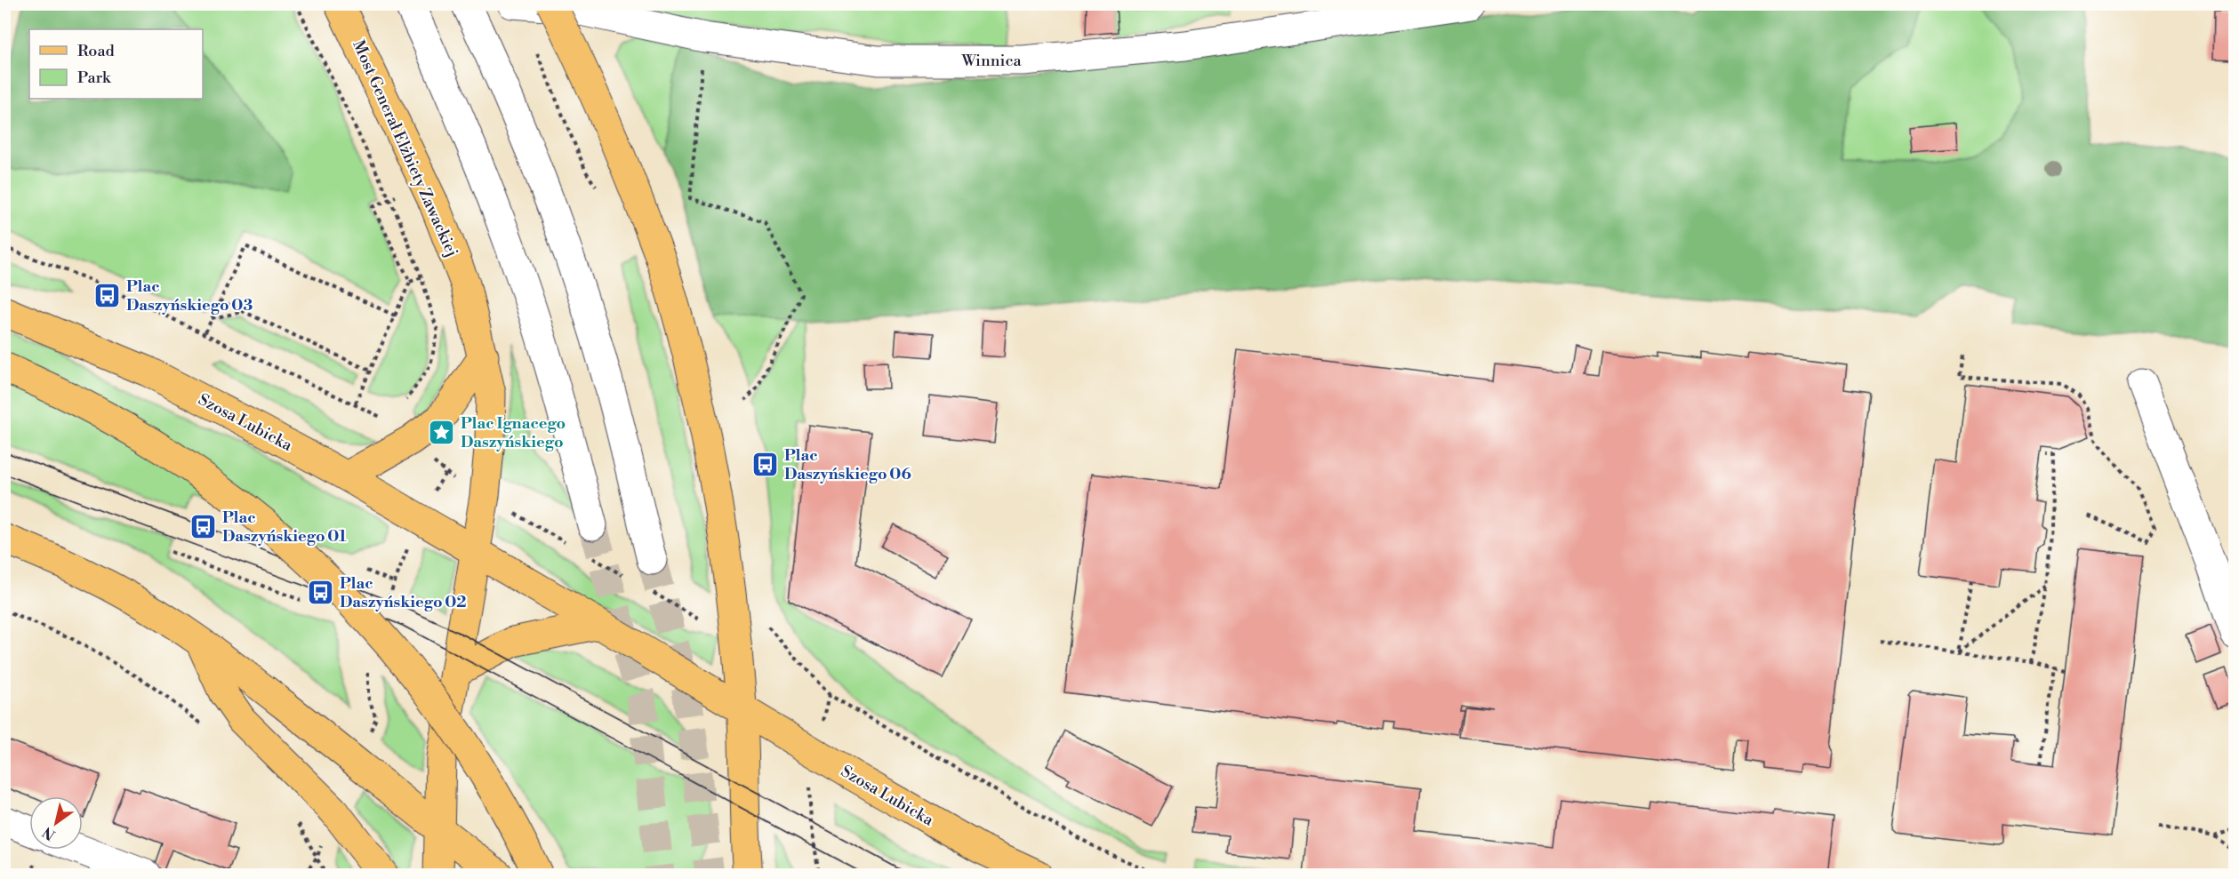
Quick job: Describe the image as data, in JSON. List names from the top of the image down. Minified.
{"streets":{"main road":["Most Generał Elżbiety Zawackiej","Szosa Lubicka"],"street":["Winnica"]},"crossings":[["Most Generał Elżbiety Zawackiej","Szosa Lubicka"]],"places":{"bus stop":["Plac Daszyńskiego 03","Plac Daszyńskiego 06","Plac Daszyńskiego 01","Plac Daszyńskiego 02"],"place":["Plac Ignacego Daszyńskiego"]},"legend":["Road","Park"],"north":"bottom left"}
